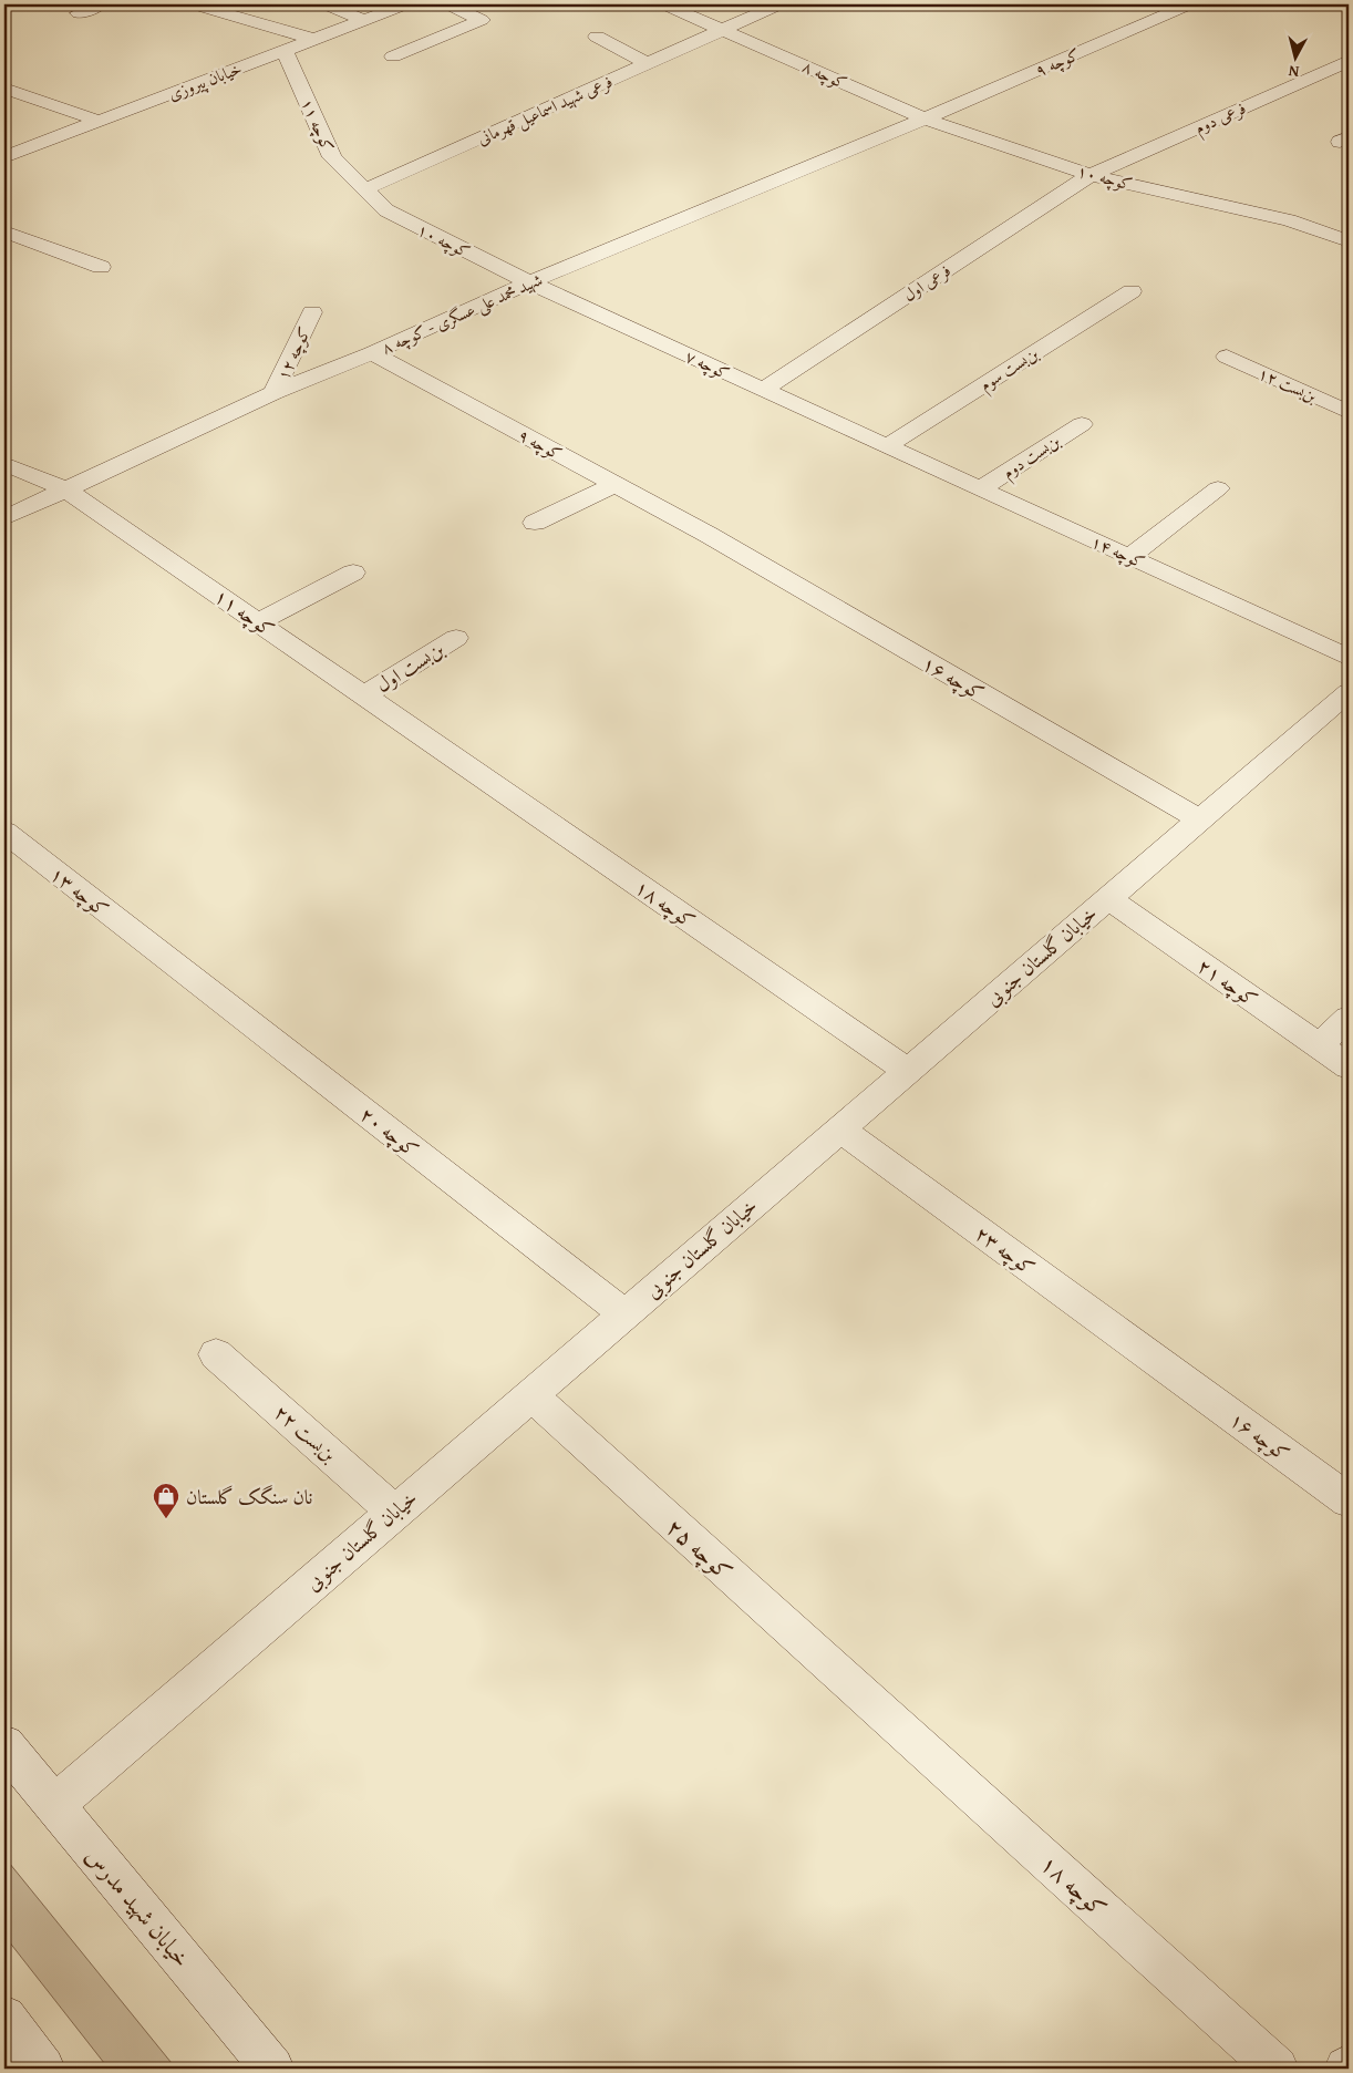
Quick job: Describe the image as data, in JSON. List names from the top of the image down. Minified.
{"streets":{"street":["کوچه ۹","کوچه ۸","خیابان پیروزی","فرعی شهید اسماعیل قهرمانی","فرعی دوم","کوچه ۱۱","کوچه ۱۰","فرعی اول","شهید محمد علی عسگری - کوچه ۸","کوچه ۱۲","کوچه ۷","بن‌بست سوم","بن‌بست ۱۲","بن‌بست دوم","کوچه ۱۴","بن‌بست اول","کوچه ۱۶","کوچه ۱۳","کوچه ۱۸","خیابان گلستان جنوبی","کوچه ۲۱","کوچه ۲۰","کوچه ۲۳","بن‌بست ۲۲","کوچه ۲۵","خیابان شهید مدرس"]},"crossings":[["کوچه ۹","کوچه ۸"],["کوچه ۹","کوچه ۱۰"],["کوچه ۹","شهید محمد علی عسگری - کوچه ۸"],["کوچه ۹","کوچه ۱۶"],["کوچه ۸","فرعی شهید اسماعیل قهرمانی"],["کوچه ۸","کوچه ۱۰"],["کوچه ۸","شهید محمد علی عسگری - کوچه ۸"],["خیابان پیروزی","کوچه ۱۱"],["فرعی شهید اسماعیل قهرمانی","کوچه ۱۱"],["فرعی شهید اسماعیل قهرمانی","کوچه ۱۰"],["فرعی دوم","کوچه ۱۰"],["فرعی دوم","فرعی اول"],["کوچه ۱۱","کوچه ۱۰"],["کوچه ۱۱","شهید محمد علی عسگری - کوچه ۸"],["کوچه ۱۱","بن‌بست اول"],["کوچه ۱۱","کوچه ۱۸"],["کوچه ۱۰","فرعی اول"],["کوچه ۱۰","شهید محمد علی عسگری - کوچه ۸"],["کوچه ۱۰","کوچه ۷"],["فرعی اول","کوچه ۷"],["شهید محمد علی عسگری - کوچه ۸","کوچه ۱۲"],["شهید محمد علی عسگری - کوچه ۸","کوچه ۷"],["کوچه ۷","بن‌بست سوم"],["کوچه ۷","کوچه ۱۴"],["بن‌بست سوم","کوچه ۱۴"],["بن‌بست دوم","کوچه ۱۴"],["کوچه ۱۶","خیابان گلستان جنوبی"],["کوچه ۱۶","کوچه ۲۳"],["کوچه ۱۳","کوچه ۲۰"],["کوچه ۱۸","خیابان گلستان جنوبی"],["کوچه ۱۸","کوچه ۲۵"],["خیابان گلستان جنوبی","کوچه ۲۱"],["خیابان گلستان جنوبی","کوچه ۲۰"],["خیابان گلستان جنوبی","کوچه ۲۳"],["خیابان گلستان جنوبی","بن‌بست ۲۲"],["خیابان گلستان جنوبی","کوچه ۲۵"],["خیابان گلستان جنوبی","خیابان شهید مدرس"]],"places":{"shop":["نان سنگک گلستان"]},"north":"bottom"}
